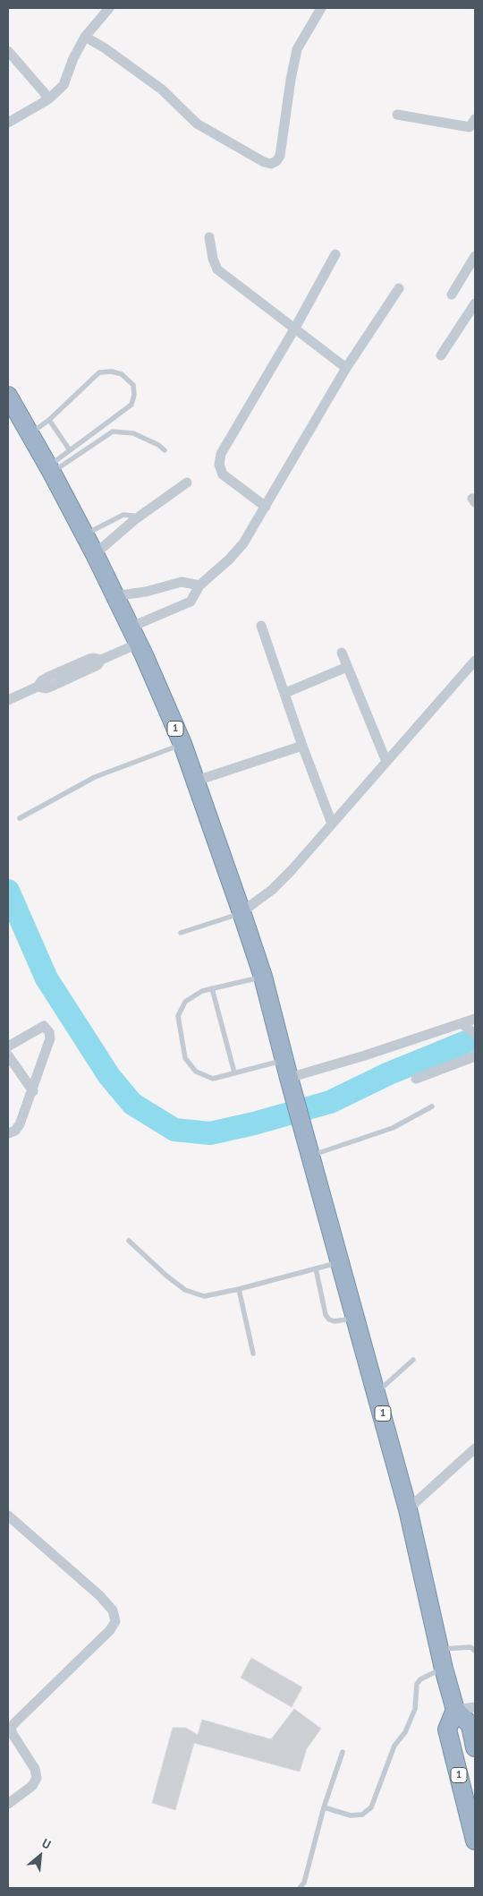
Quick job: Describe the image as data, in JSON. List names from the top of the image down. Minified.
{"streets":{"highway":["1"]},"north":"top right"}
